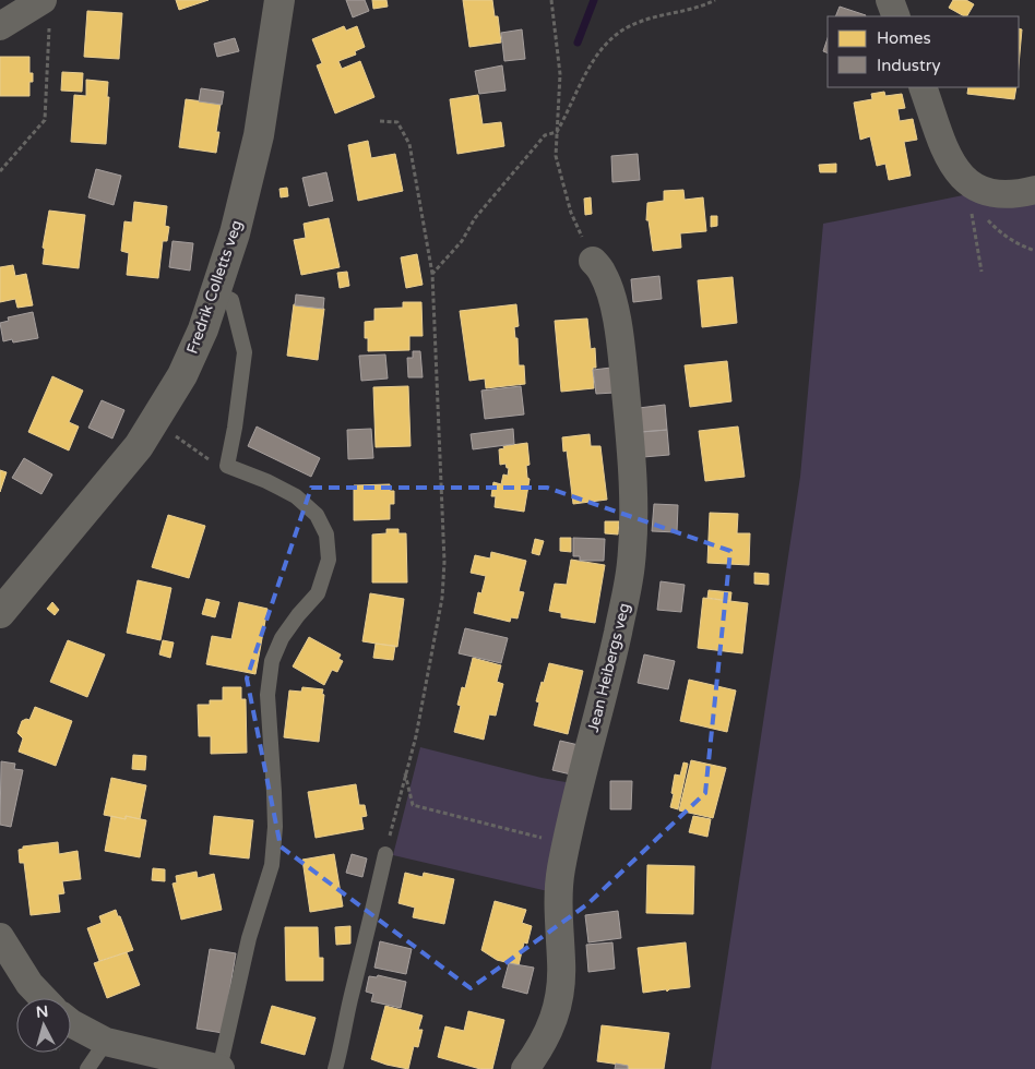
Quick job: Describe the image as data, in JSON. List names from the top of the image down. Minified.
{"streets":{"street":["Fredrik Colletts veg","Jean Heibergs veg"]},"legend":["Homes","Industry"],"north":"top"}
